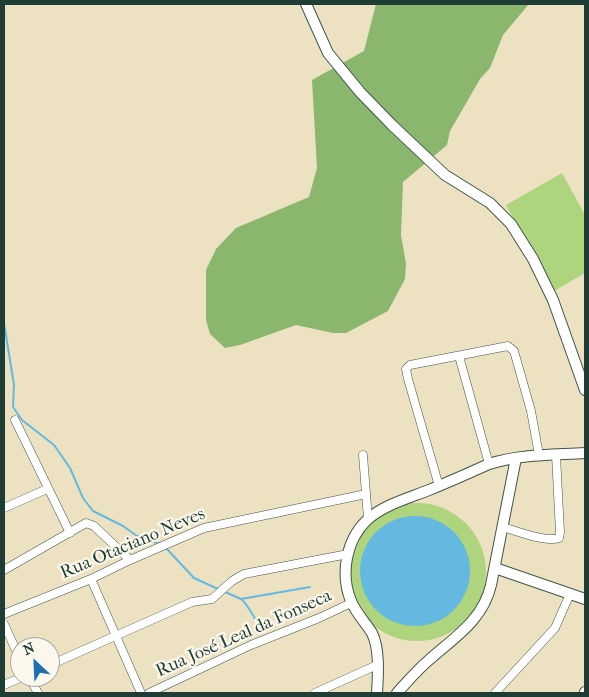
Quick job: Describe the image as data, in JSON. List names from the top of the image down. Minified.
{"streets":{"street":["Rua Otaciano Neves","Rua José Leal da Fonseca"]},"north":"top left"}
